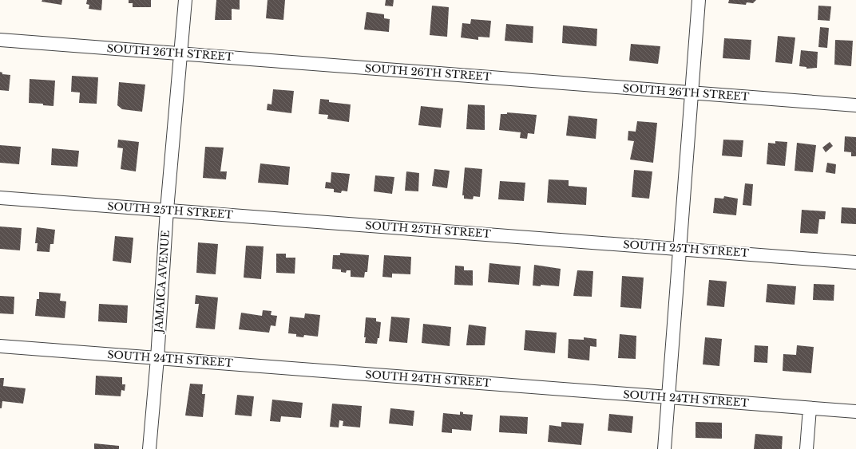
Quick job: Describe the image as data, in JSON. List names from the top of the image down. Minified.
{"streets":{"street":["SOUTH 26TH STREET","SOUTH 25TH STREET","JAMAICA AVENUE","SOUTH 24TH STREET"]},"crossings":[["SOUTH 26TH STREET","JAMAICA AVENUE"],["SOUTH 25TH STREET","JAMAICA AVENUE"],["JAMAICA AVENUE","SOUTH 24TH STREET"]]}
